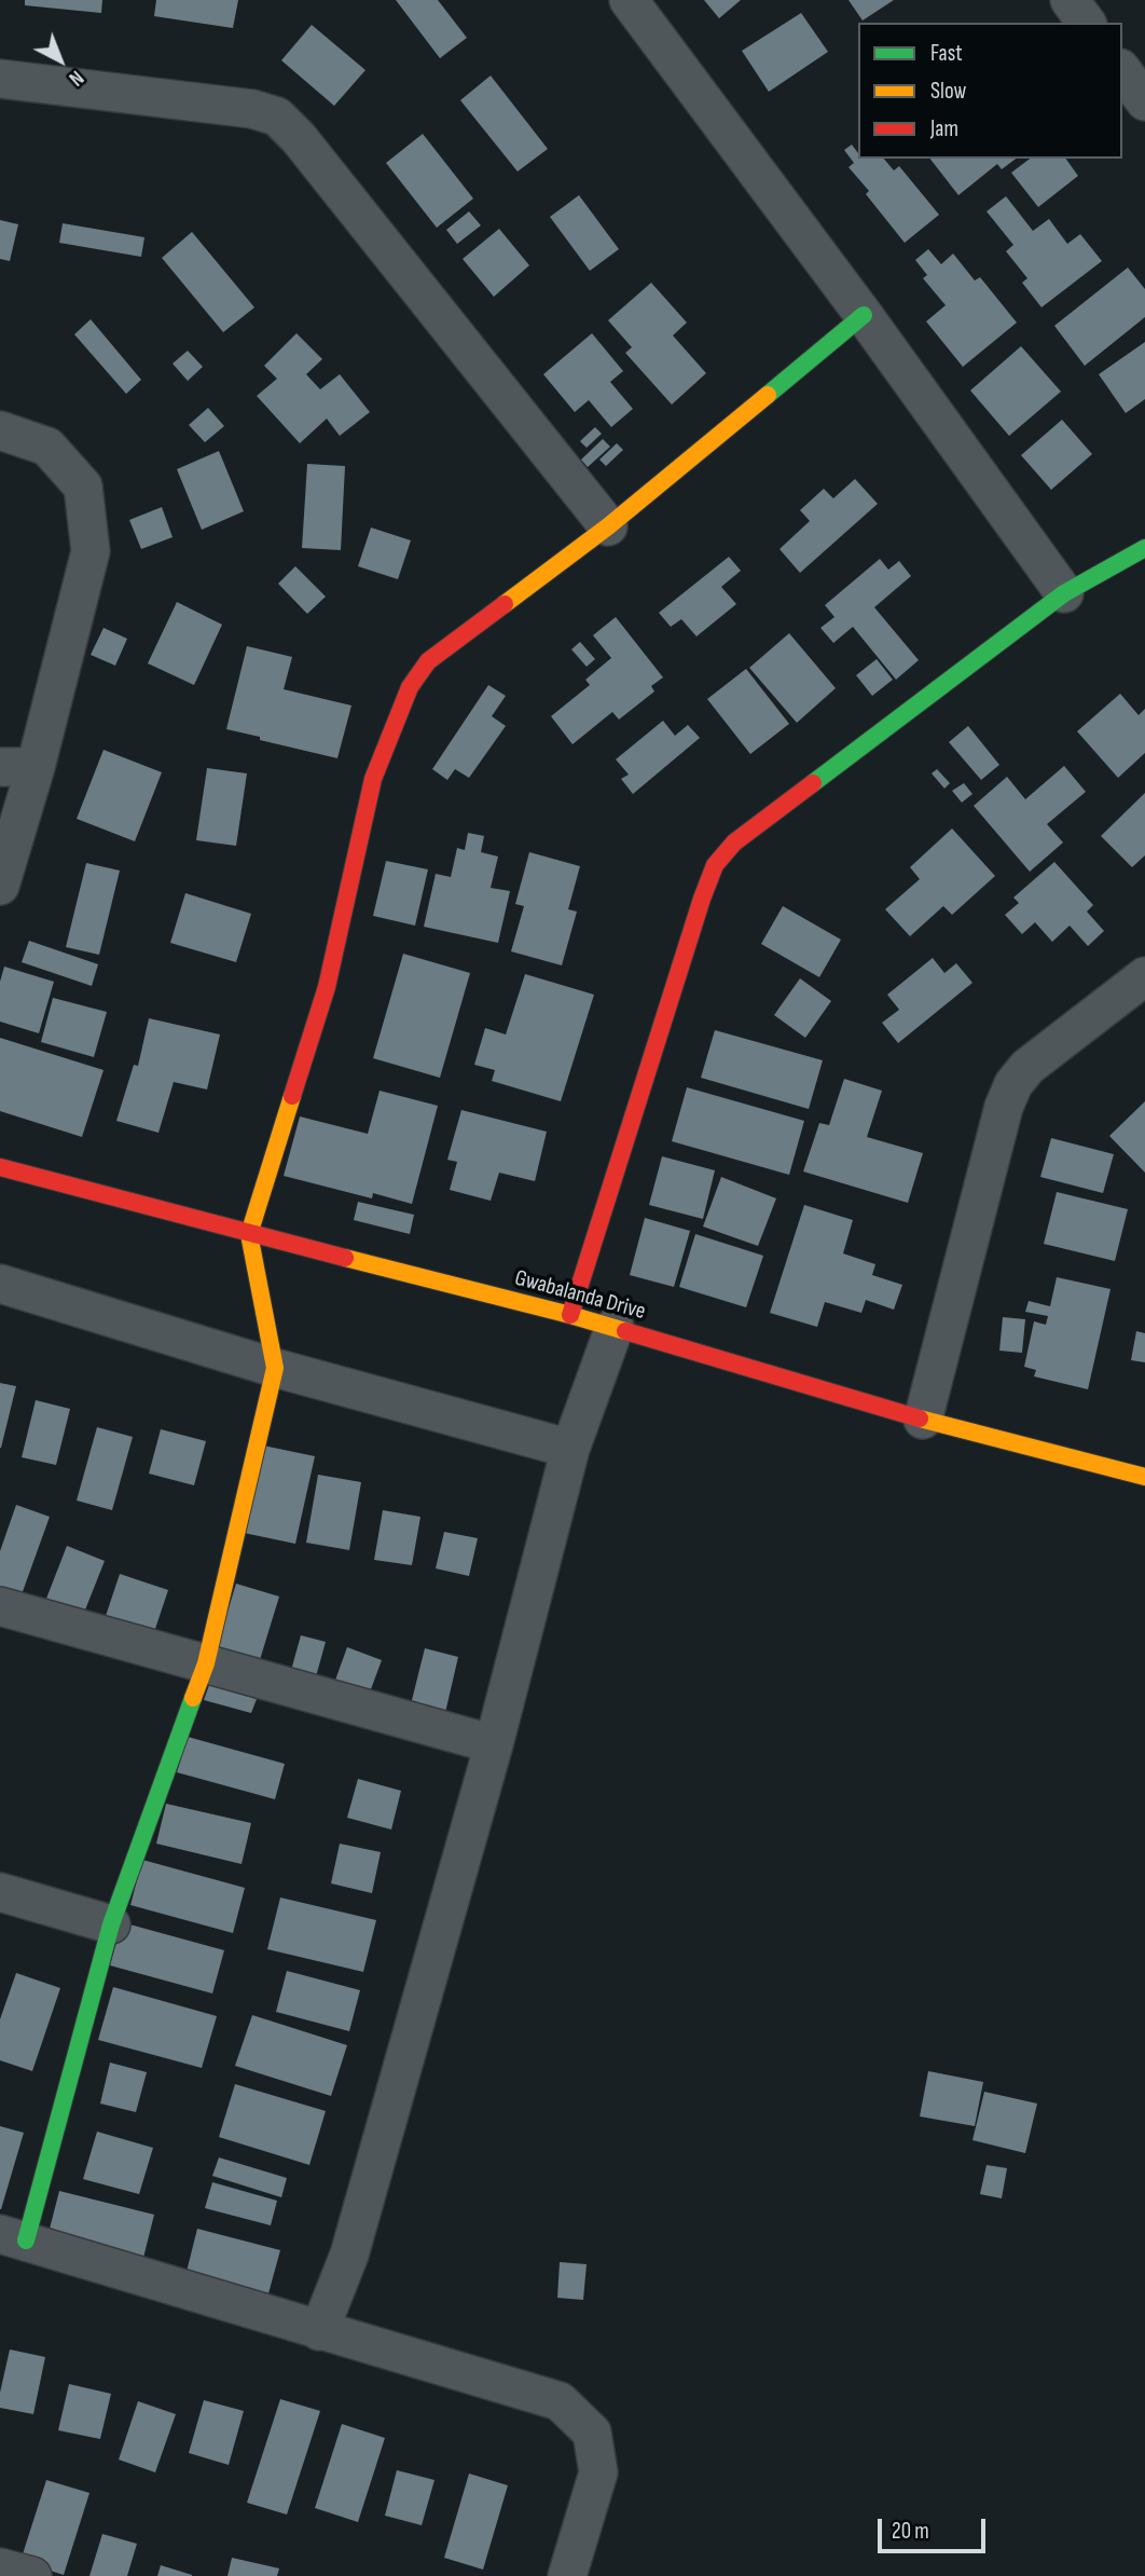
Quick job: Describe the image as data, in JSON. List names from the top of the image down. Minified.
{"streets":{"street":["Gwabalanda Drive"]},"legend":["Fast","Slow","Jam"],"scale_bar":"20 m","north":"bottom right"}
